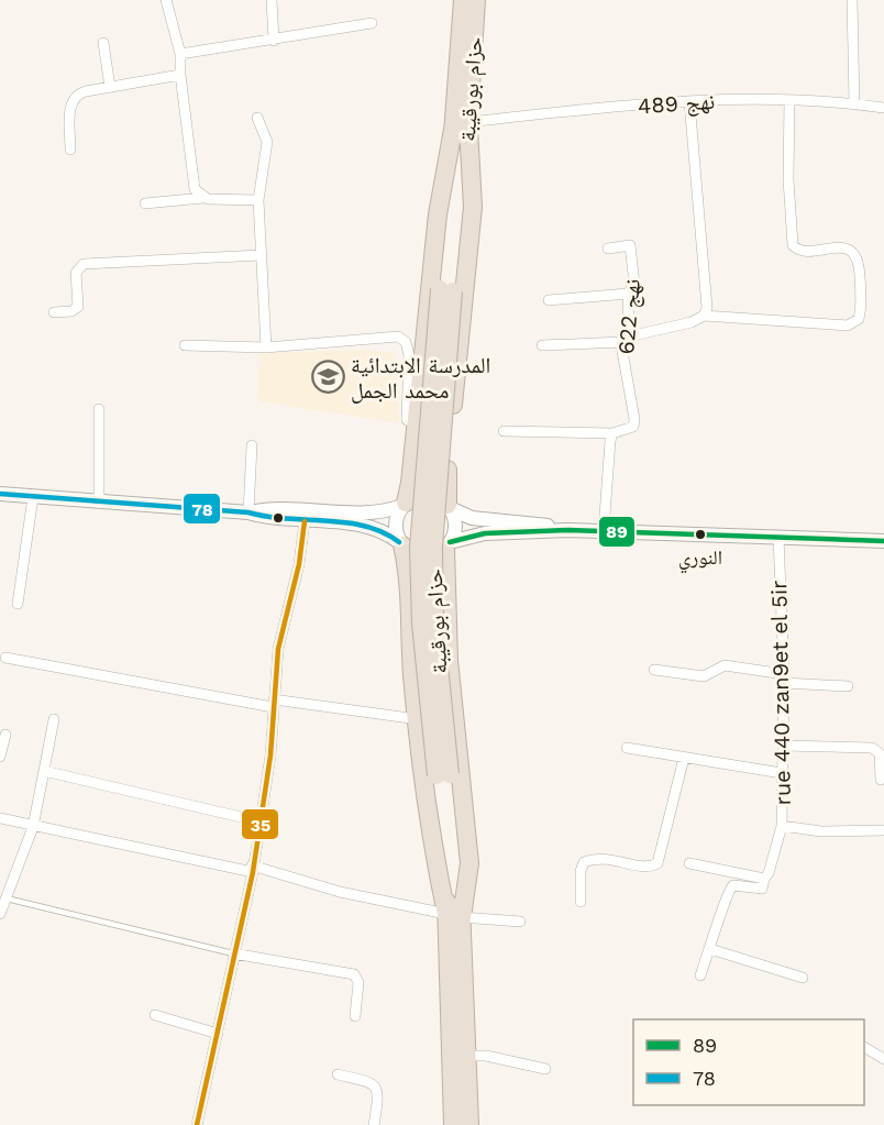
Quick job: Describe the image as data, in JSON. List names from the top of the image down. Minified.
{"streets":{"highway":["حزام بورقيبة"],"street":["نهج 489","نهج 622","rue 440 zan9et el 5ir"]},"crossings":[["حزام بورقيبة","نهج 489"]],"places":{"school or university":["المدرسة الابتدائية محمد الجمل"],"other":["النوري"]},"lines":["transit line 78","transit line 35","transit line 89"],"legend":["89","78"]}
